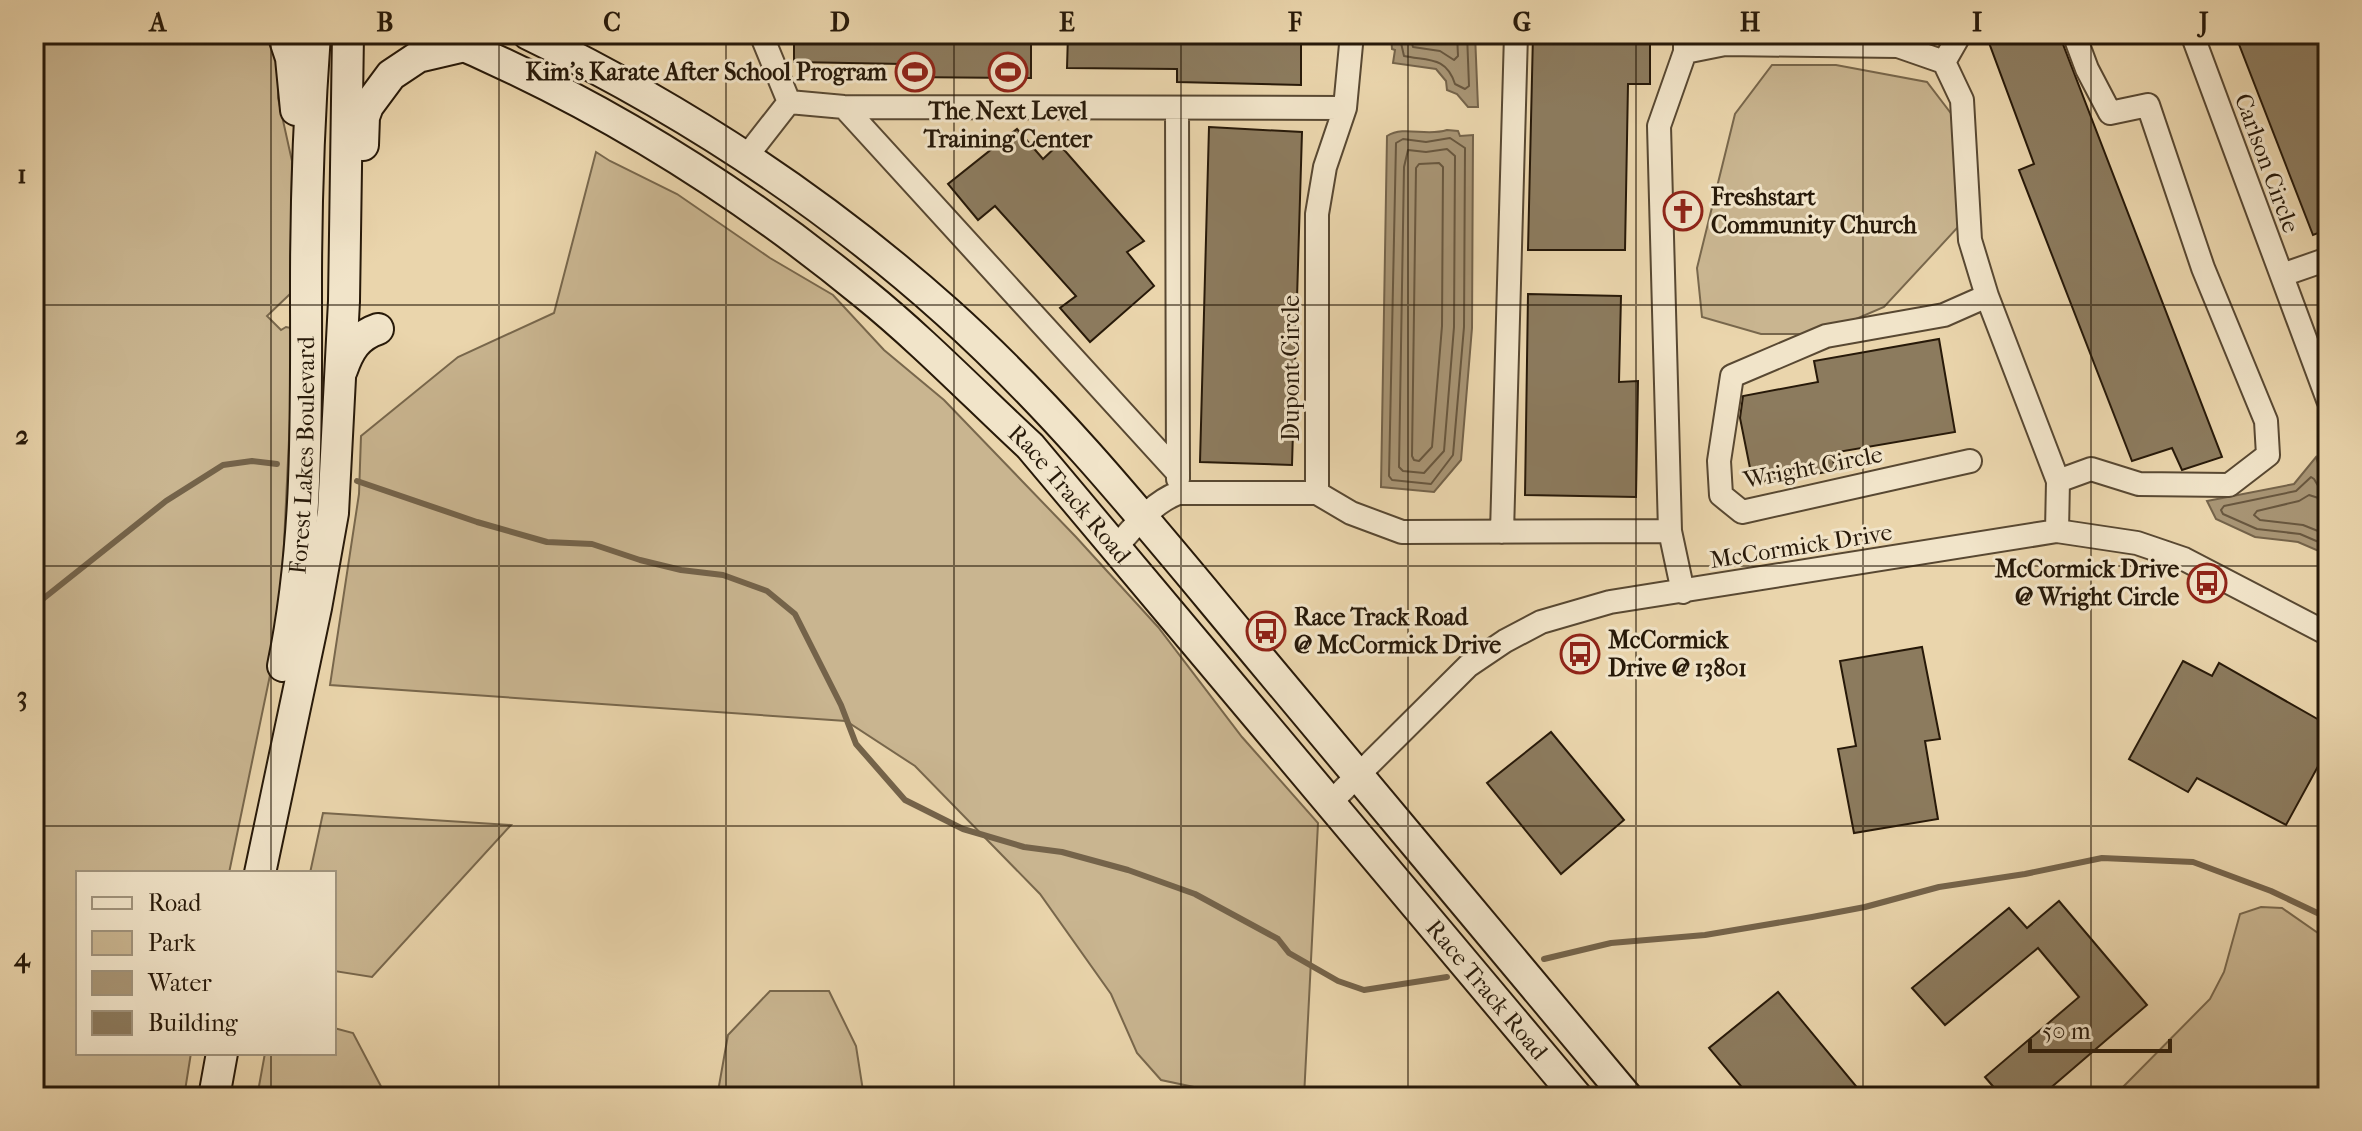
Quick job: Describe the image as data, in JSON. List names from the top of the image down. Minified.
{"streets":{"main road":["Forest Lakes Boulevard","Race Track Road"],"street":["Carlson Circle","Dupont Circle","Wright Circle","McCormick Drive"]},"crossings":[["Race Track Road","McCormick Drive"]],"places":{"sports":["Kim's Karate After School Program","The Next Level Training Center"],"church":["Freshstart Community Church"],"bus stop":["McCormick Drive @ Wright Circle","Race Track Road @ McCormick Drive","McCormick Drive @ 13801"]},"legend":["Road","Park","Water","Building"],"scale_bar":"50 m","grid":{"columns":["A","B","C","D","E","F","G","H","I","J"],"rows":["1","2","3","4"]}}
